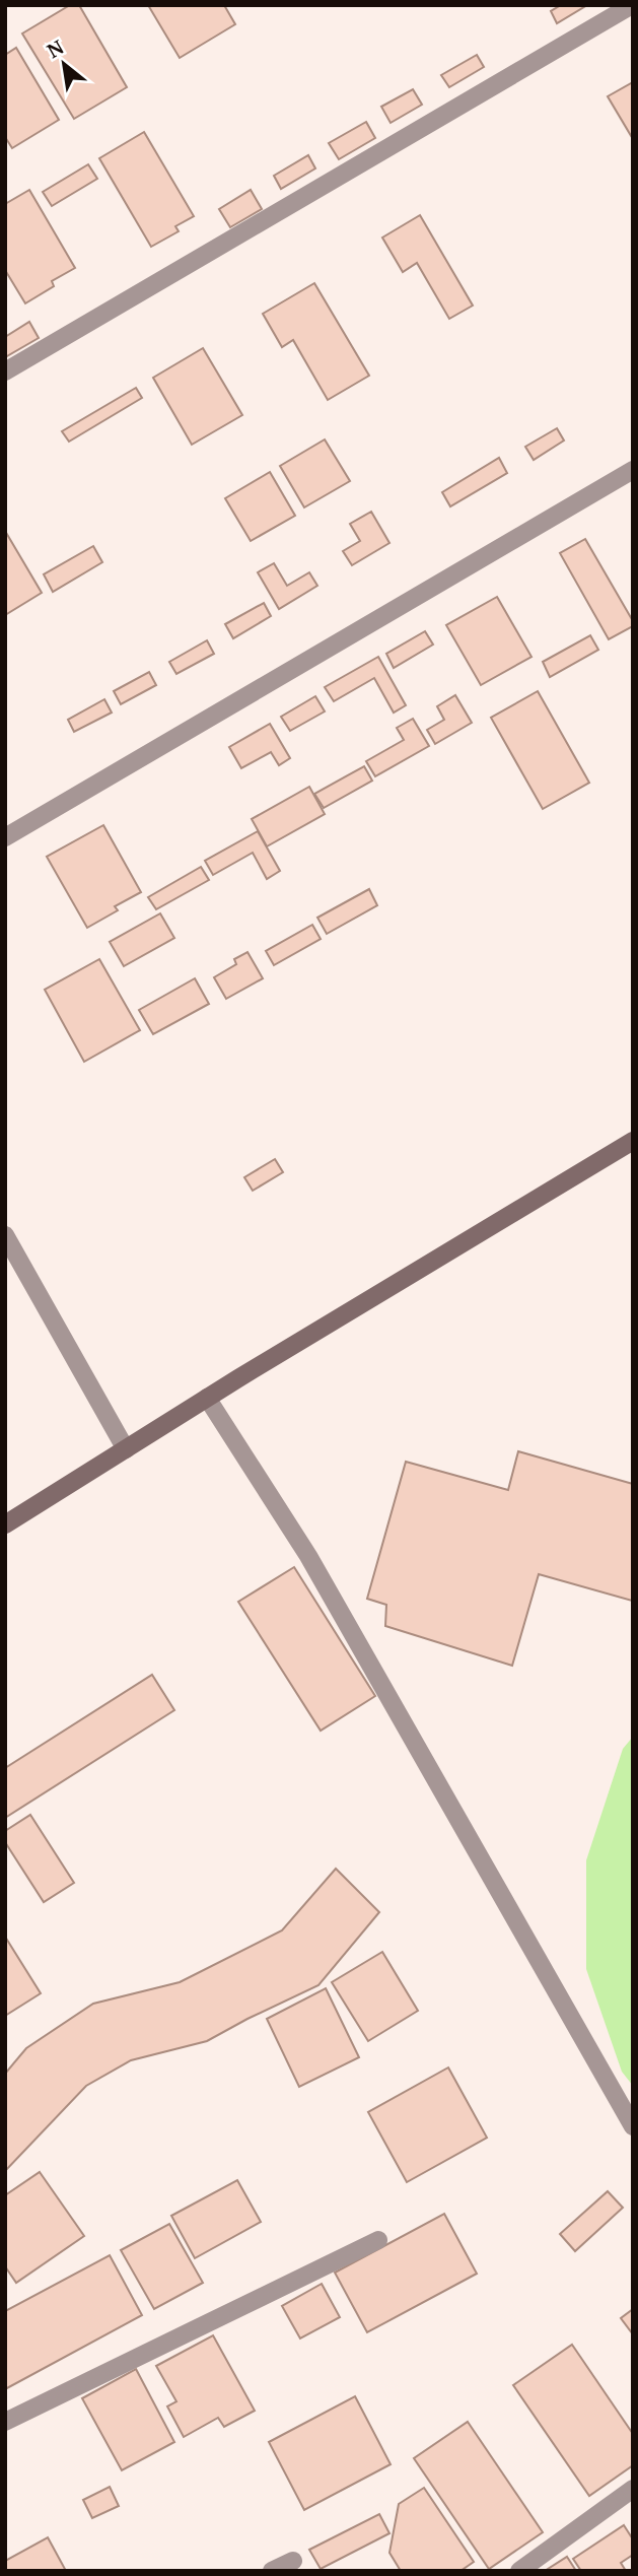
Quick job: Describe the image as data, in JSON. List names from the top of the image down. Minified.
{"north":"top left"}
